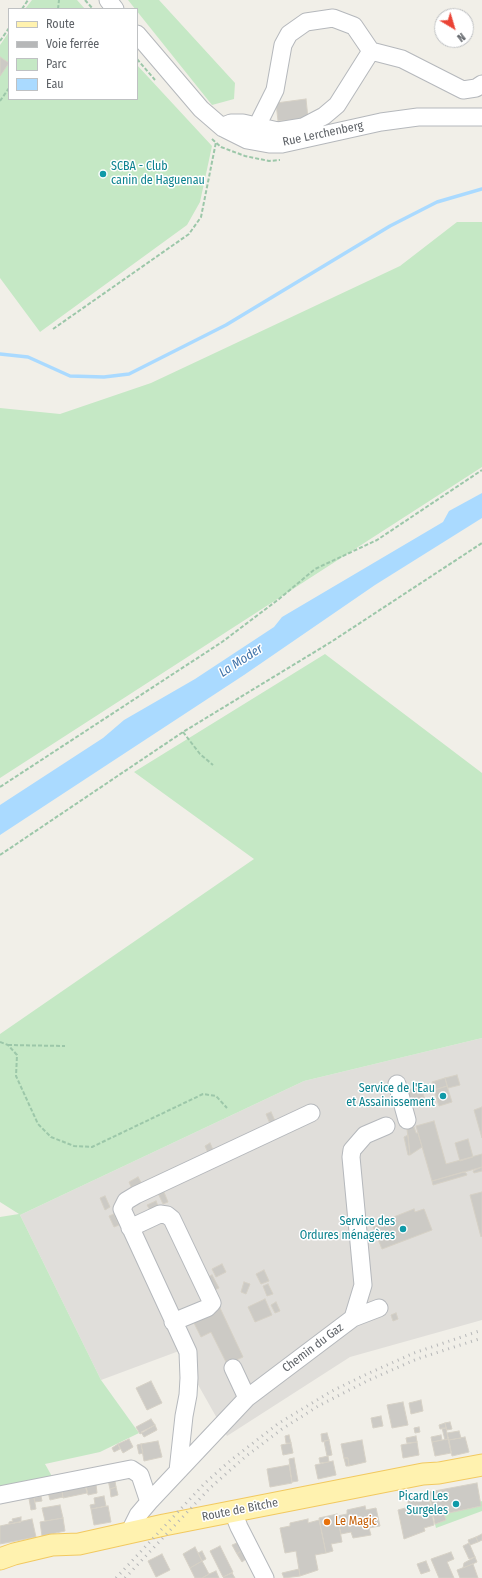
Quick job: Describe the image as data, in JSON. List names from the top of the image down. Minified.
{"streets":{"main road":["Route de Bitche"],"street":["Rue Lerchenberg","Chemin du Gaz"]},"crossings":[["Chemin du Gaz","Route de Bitche"]],"water":["La Moder"],"places":["SCBA - Club canin de Haguenau","Service de l'Eau et Assainissement","Service des Ordures ménagères","Picard Les Surgeles","Le Magic"],"legend":["Route","Voie ferrée","Parc","Eau"],"north":"bottom right"}
